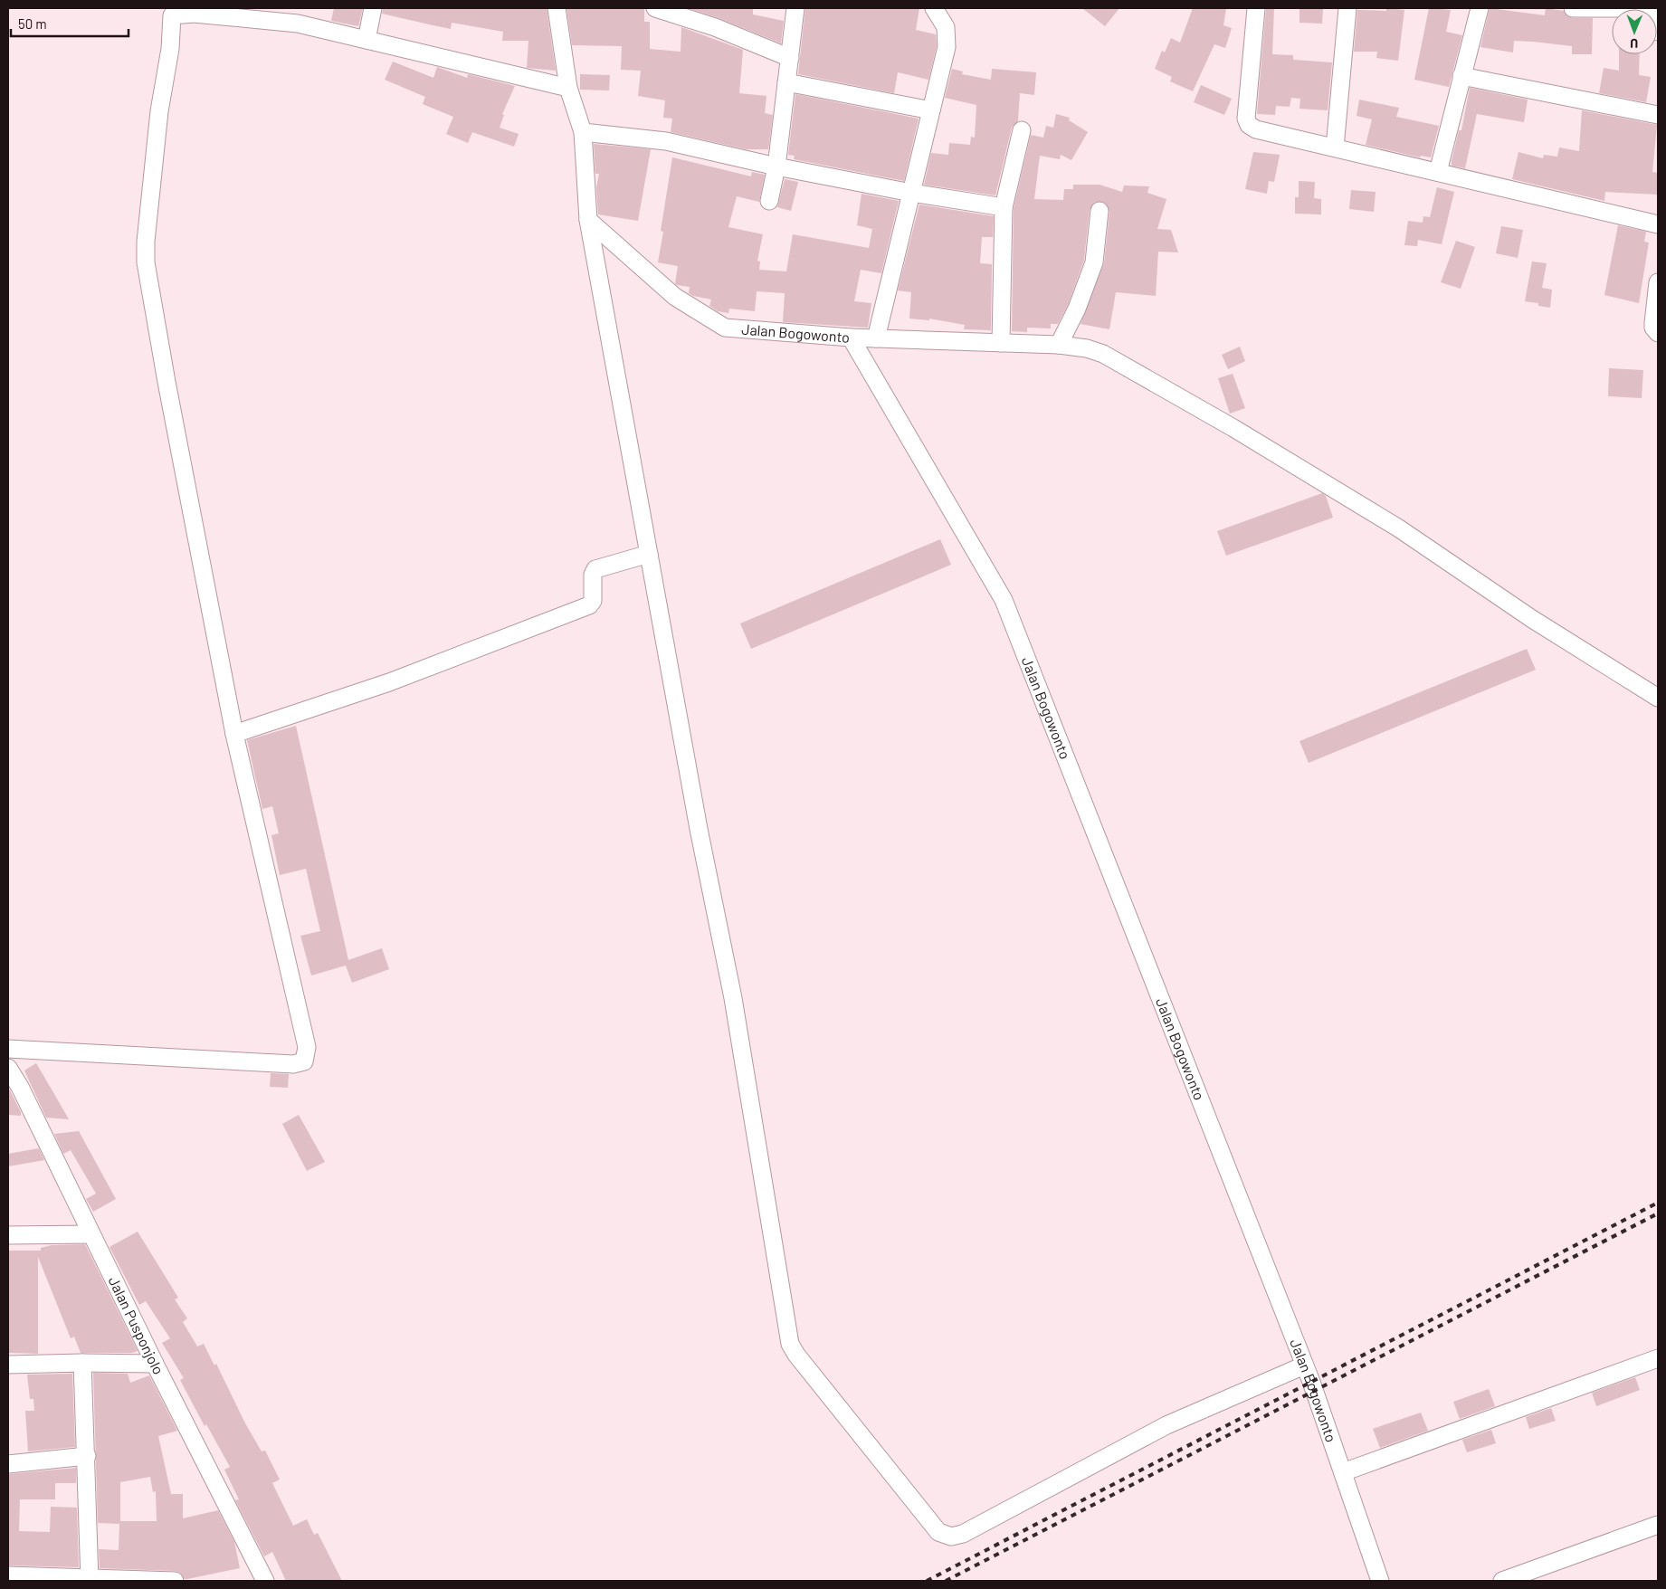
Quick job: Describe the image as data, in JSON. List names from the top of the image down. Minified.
{"streets":{"street":["Jalan Bogowonto","Jalan Pusponjolo"]},"scale_bar":"50 m","north":"bottom"}
